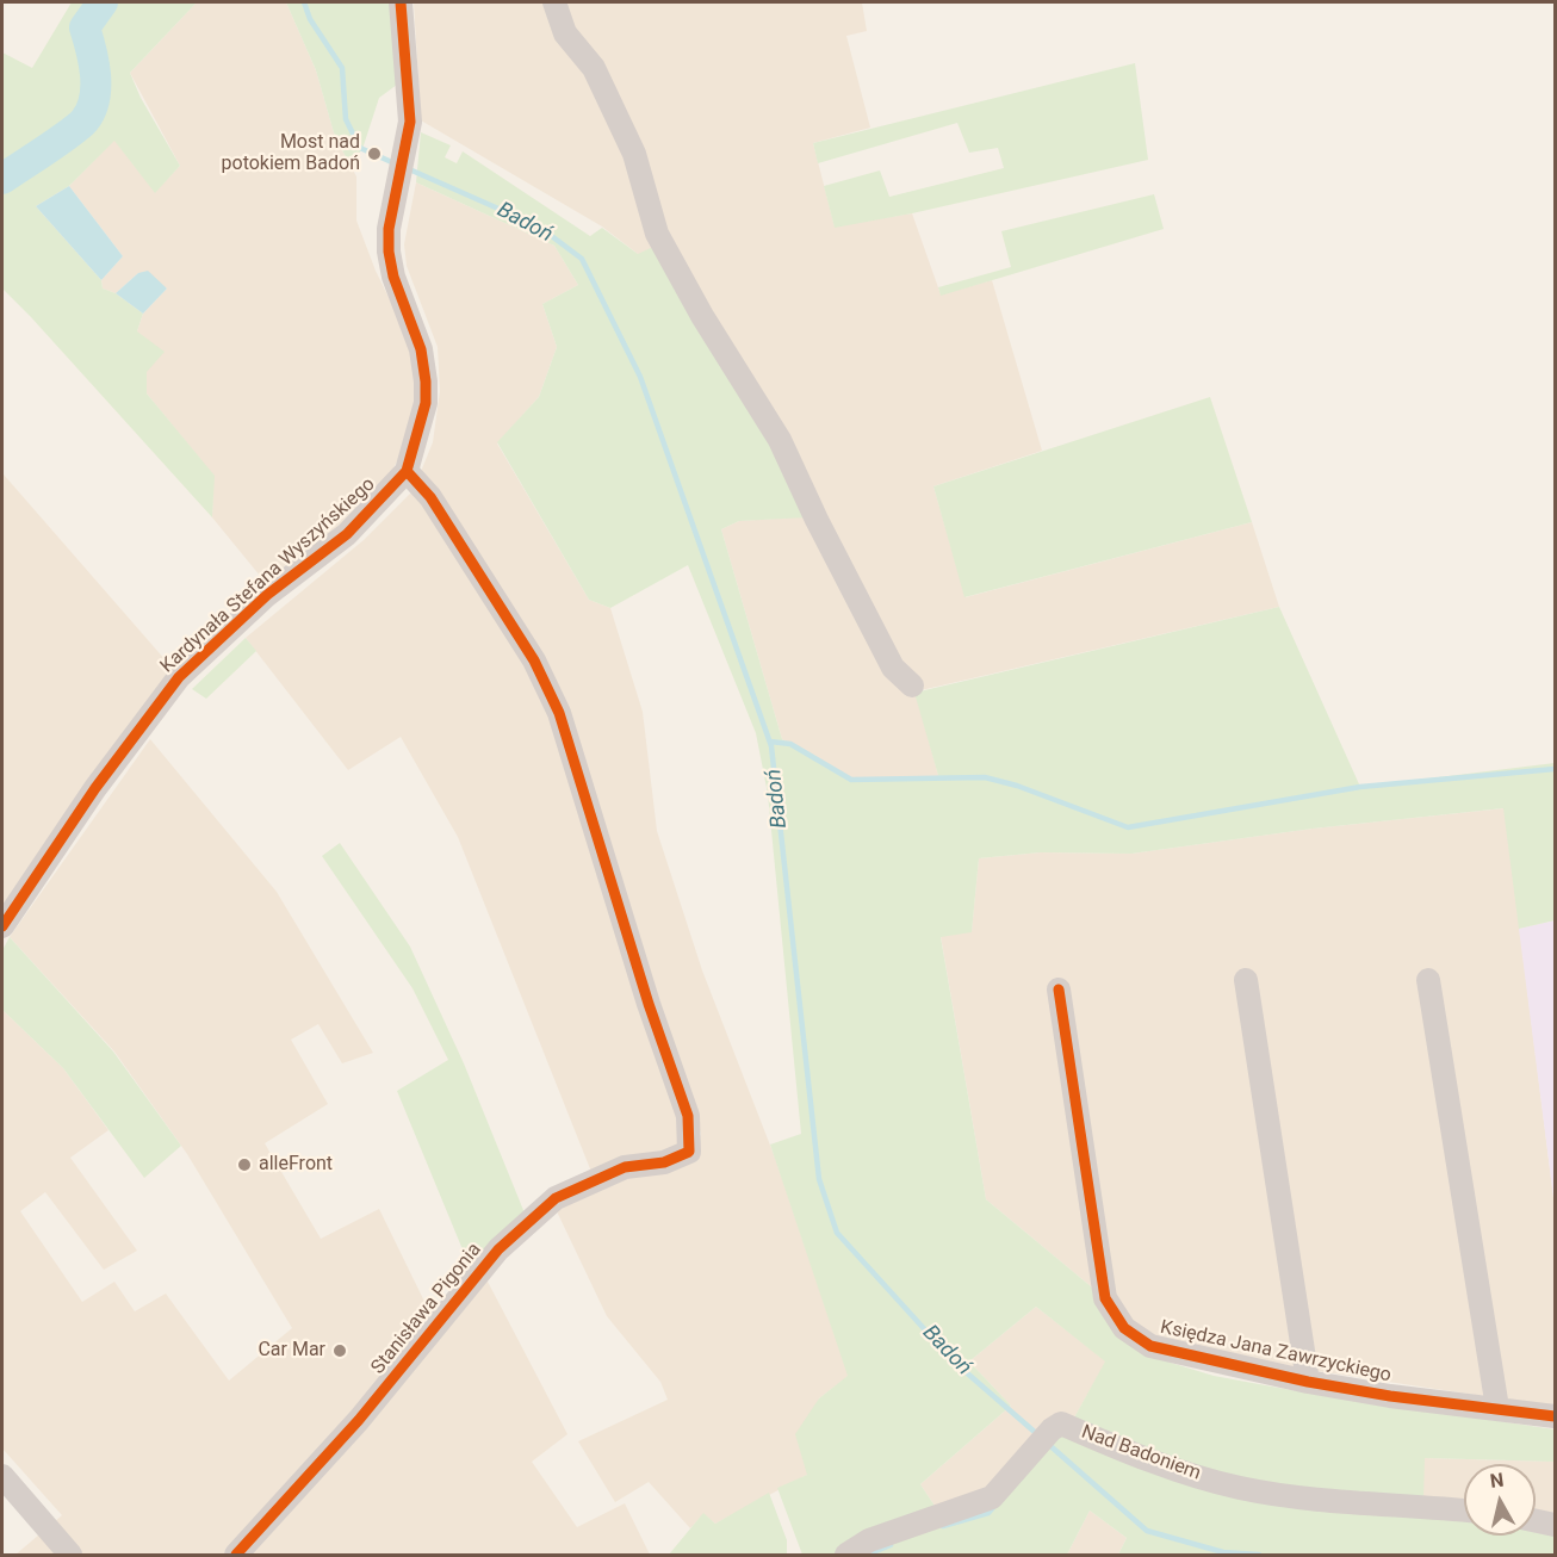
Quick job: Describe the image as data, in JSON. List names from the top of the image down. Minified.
{"streets":{"street":["Kardynała Stefana Wyszyńskiego","Stanisława Pigonia","Księdza Jana Zawrzyckiego","Nad Badoniem"]},"crossings":[["Kardynała Stefana Wyszyńskiego","Stanisława Pigonia"]],"water":["Badoń"],"places":["Most nad potokiem Badoń","alleFront","Car Mar"],"north":"top"}
